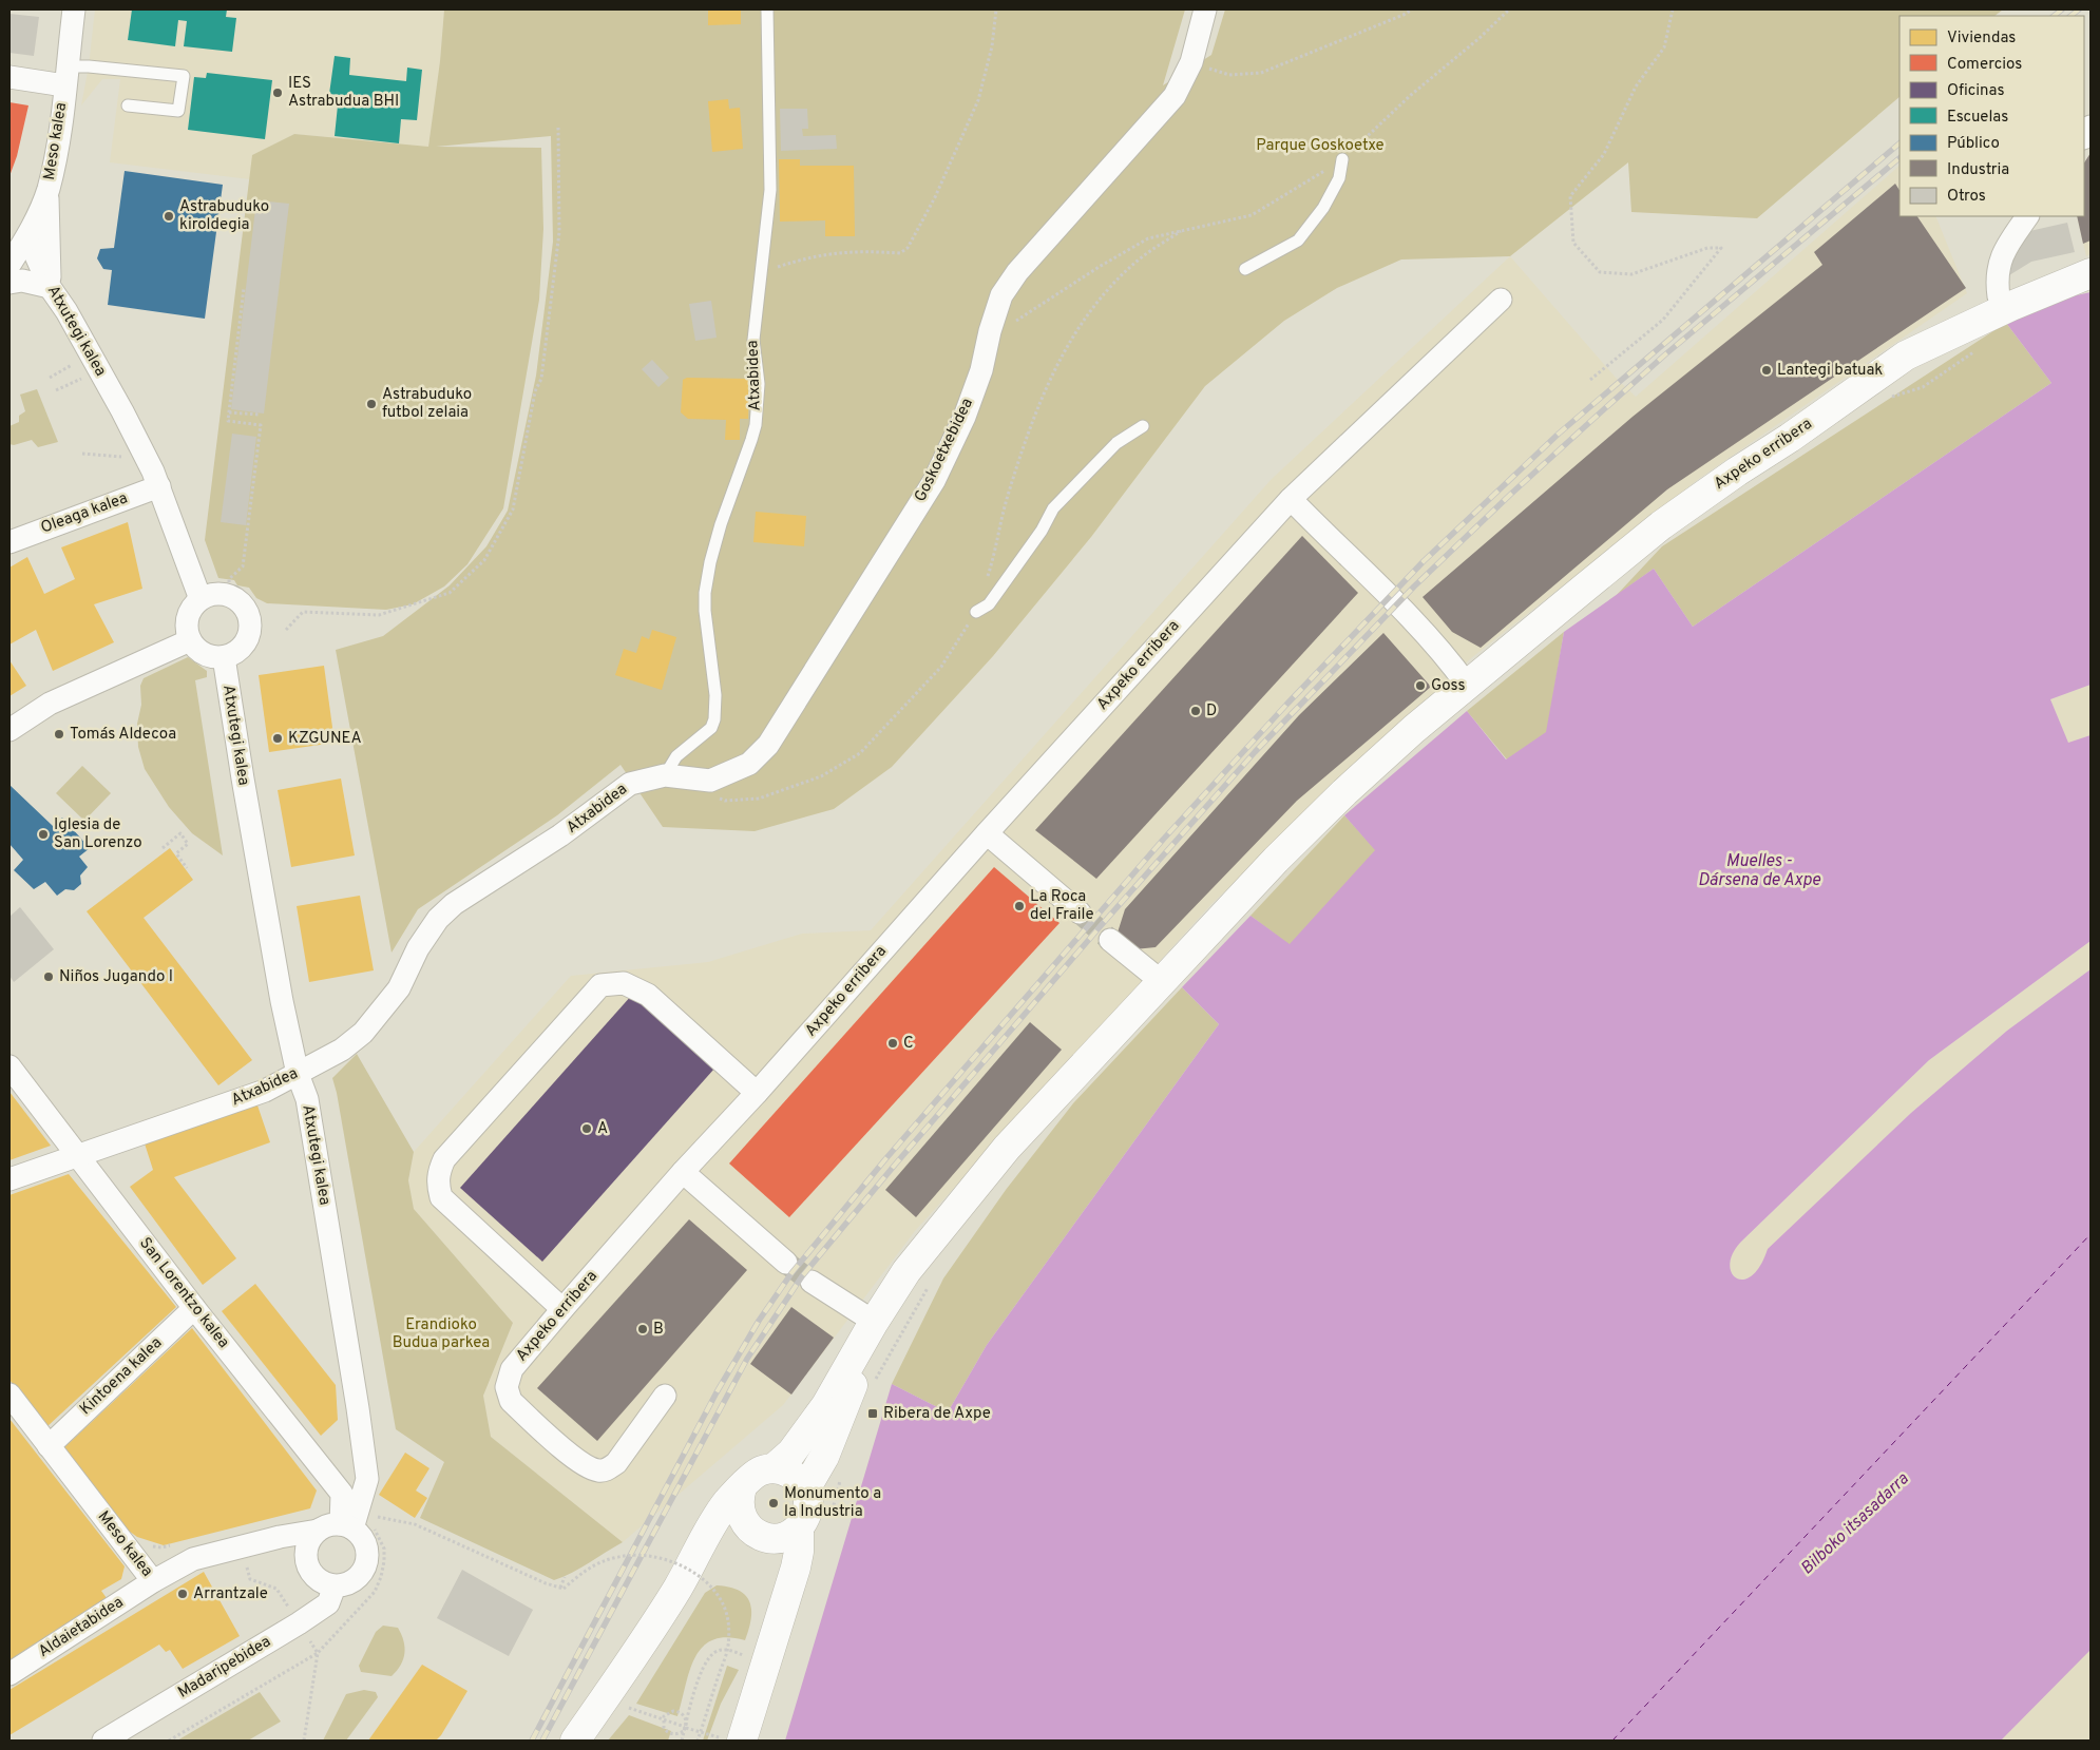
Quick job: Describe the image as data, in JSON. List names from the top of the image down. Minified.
{"streets":{"main road":["Axpeko erribera"],"street":["Meso kalea","Atxutegi kalea","Atxabidea","Goskoetxebidea","Oleaga kalea","San Lorentzo kalea","Kintoena kalea","Aldaietabidea","Madaripebidea"]},"crossings":[["Meso kalea","Atxutegi kalea"],["Meso kalea","San Lorentzo kalea"],["Meso kalea","Kintoena kalea"],["Meso kalea","Aldaietabidea"],["Meso kalea","Madaripebidea"],["Atxutegi kalea","Atxabidea"],["Atxutegi kalea","Oleaga kalea"],["Atxutegi kalea","San Lorentzo kalea"],["Atxutegi kalea","Madaripebidea"],["Atxabidea","Goskoetxebidea"],["Atxabidea","San Lorentzo kalea"],["San Lorentzo kalea","Kintoena kalea"],["San Lorentzo kalea","Madaripebidea"]],"water":["Muelles - Dársena de Axpe","Bilboko itsasadarra"],"parks":["Parque Goskoetxe","Erandioko Budua parkea"],"places":{"other":["IES Astrabudua BHI","Astrabuduko kiroldegia","Lantegi batuak","Astrabuduko futbol zelaia","Goss","D","Tomás Aldecoa","KZGUNEA","Iglesia de San Lorenzo","La Roca del Fraile","Niños Jugando I","C","A","B","Monumento a la Industria","Arrantzale"],"transit":["Ribera de Axpe"]},"legend":["Viviendas","Comercios","Oficinas","Escuelas","Público","Industria","Otros"]}
